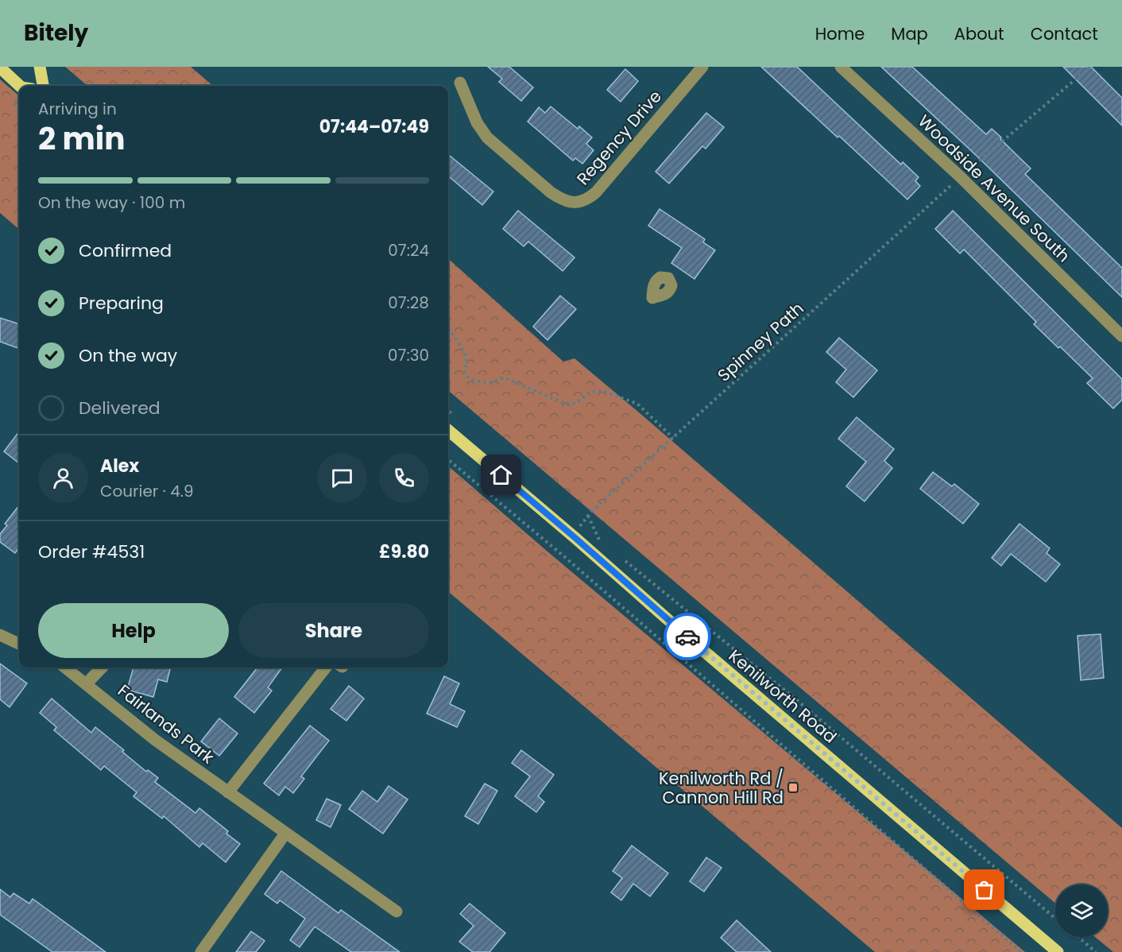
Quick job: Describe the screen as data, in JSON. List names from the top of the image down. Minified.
{"streets":{"main road":["Kenilworth Road"],"street":["Regency Drive","Woodside Avenue South","Fairlands Park"],"path":["Spinney Path"]},"places":{"transit":["Kenilworth Rd / Cannon Hill Rd"]},"page":{"header":"Bitely","nav":["Home","Map","About","Contact"],"heading":["2 min","Arriving in","07:44–07:49"],"panel":["Alex","Courier · 4.9","Order #4531","£9.80"],"bar":"On the way · 100 m","list":[["Confirmed","07:24"],["Preparing","07:28"],["On the way","07:30"],"Delivered"],"buttons":["Help","Share"]}}
